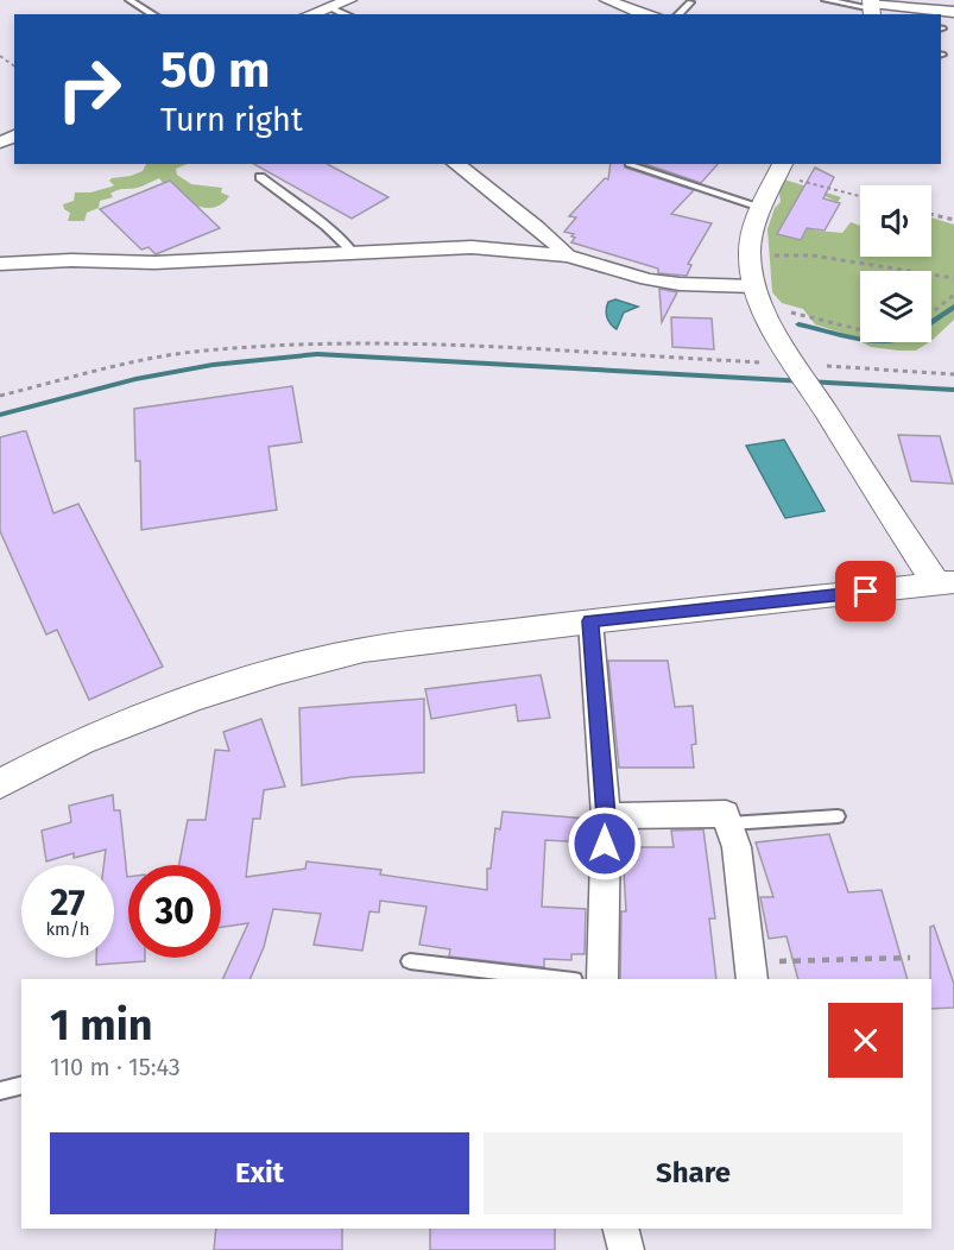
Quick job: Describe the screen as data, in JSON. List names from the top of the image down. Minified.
{"page":{"turn":["50 m","Turn right"],"speed":"27 km/h","limit":"30","heading":["1 min","110 m · 15:43"],"buttons":["Exit","Share"]}}
